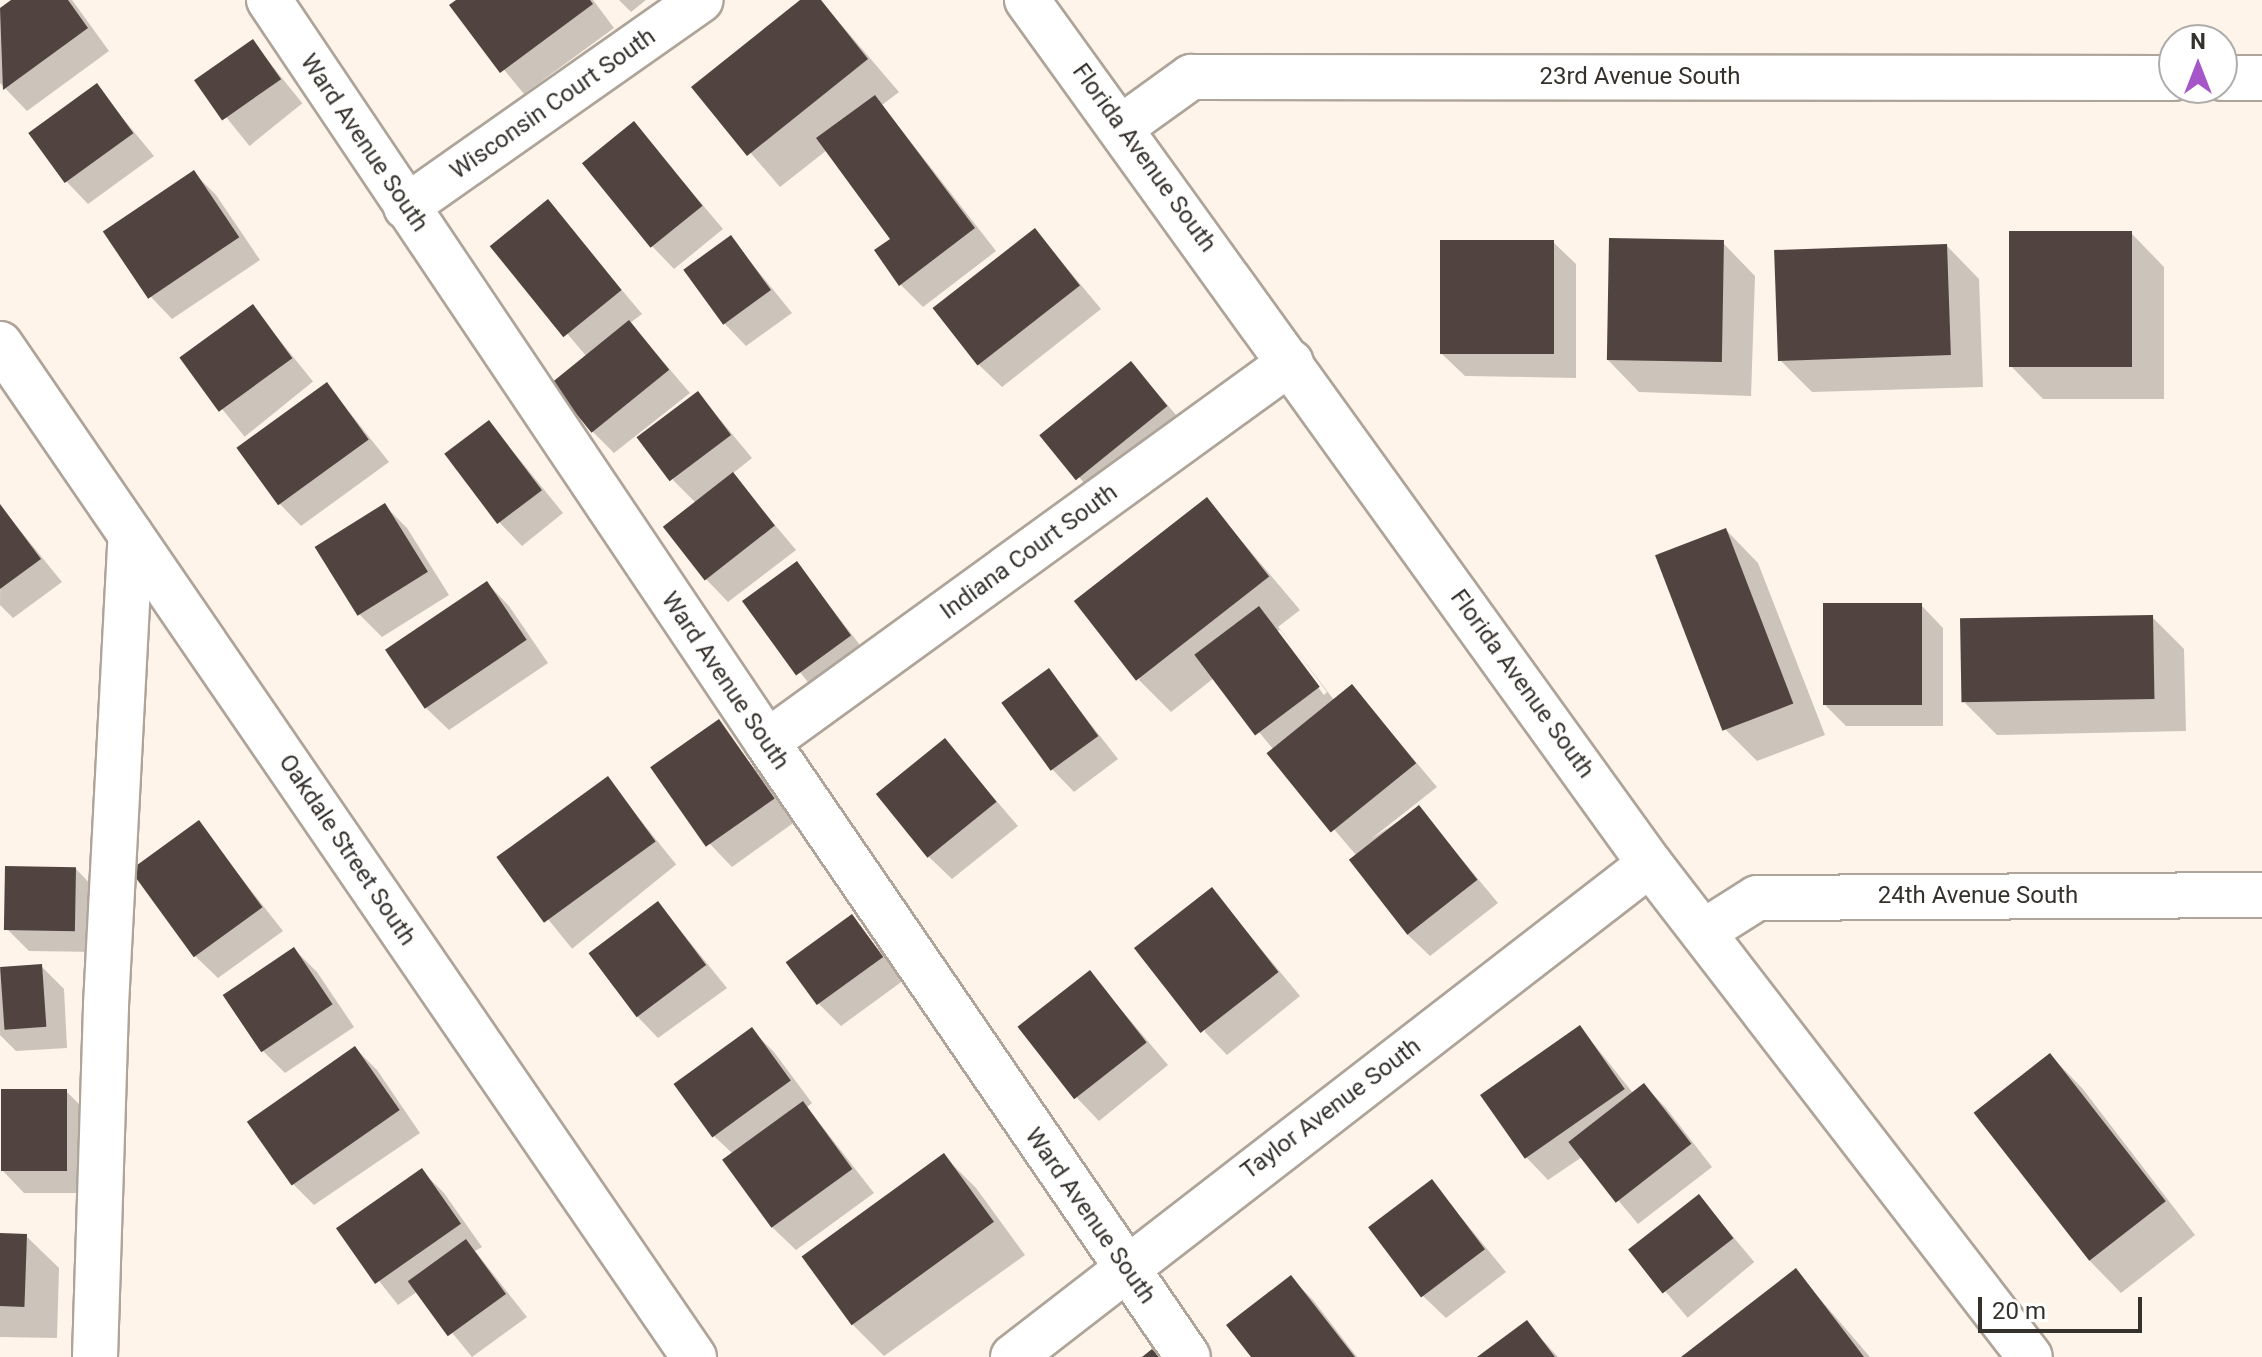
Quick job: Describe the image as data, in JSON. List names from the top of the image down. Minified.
{"streets":{"street":["23rd Avenue South","Wisconsin Court South","Ward Avenue South","Florida Avenue South","Indiana Court South","Oakdale Street South","24th Avenue South","Taylor Avenue South"]},"crossings":[["23rd Avenue South","Florida Avenue South"],["Wisconsin Court South","Ward Avenue South"],["Ward Avenue South","Indiana Court South"],["Ward Avenue South","Taylor Avenue South"],["Florida Avenue South","Indiana Court South"],["Florida Avenue South","24th Avenue South"],["Florida Avenue South","Taylor Avenue South"]],"scale_bar":"20 m","north":"top"}
